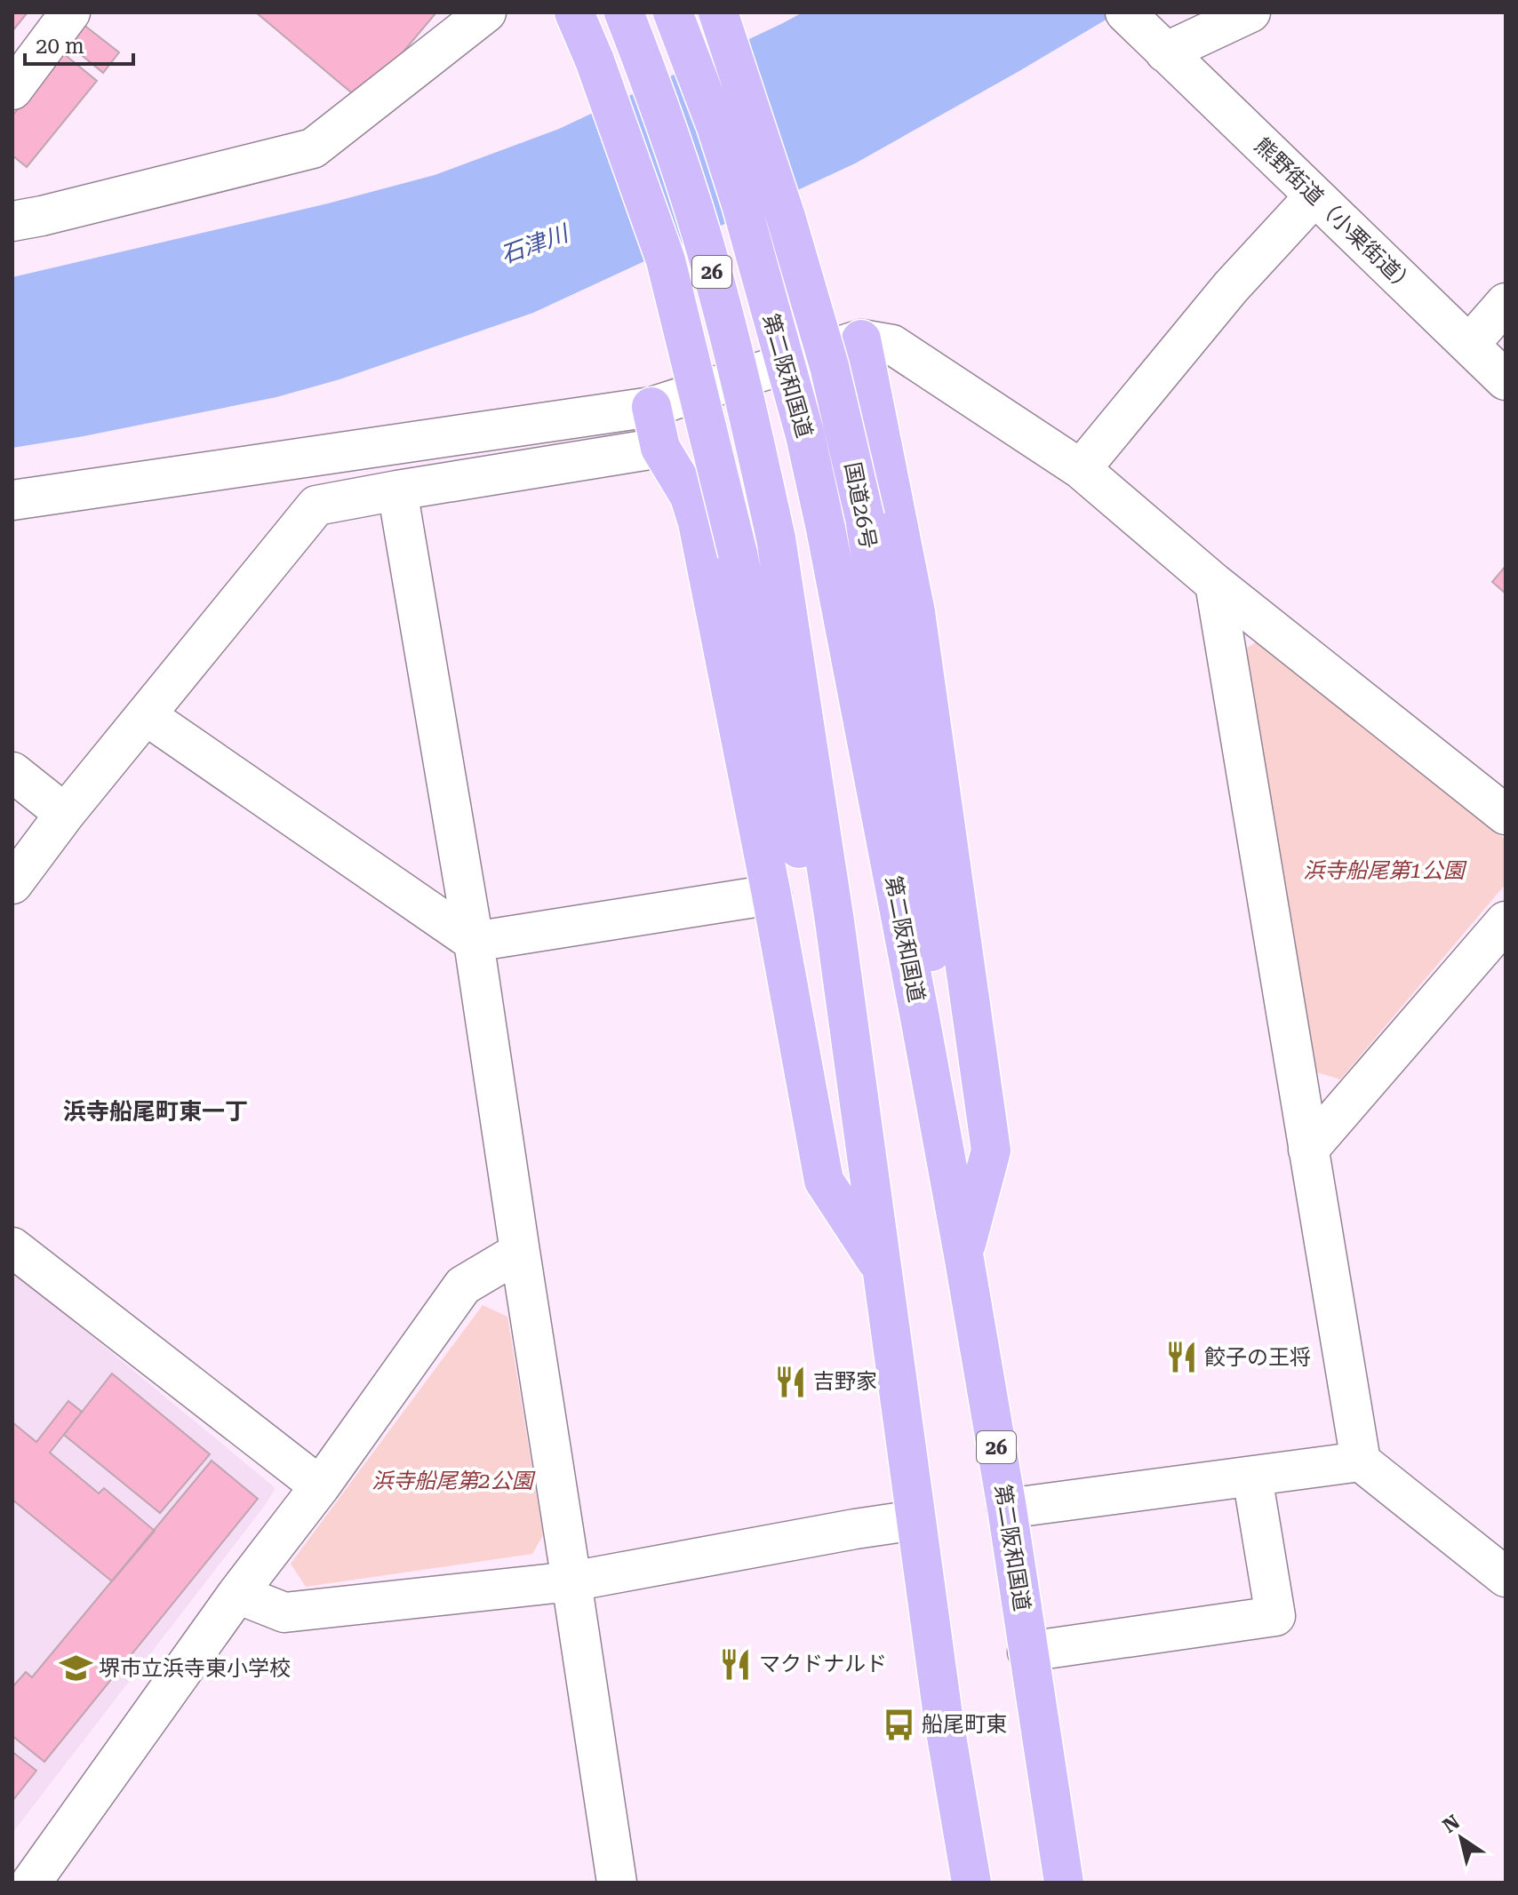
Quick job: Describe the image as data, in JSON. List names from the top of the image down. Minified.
{"streets":{"highway":["26","第二阪和国道","国道26号"],"street":["熊野街道（小栗街道）"]},"crossings":[["第二阪和国道","国道26号"]],"districts":["浜寺船尾町東一丁"],"water":["石津川"],"parks":["浜寺船尾第1公園","浜寺船尾第2公園"],"places":{"restaurant":["餃子の王将","吉野家","マクドナルド"],"school or university":["堺市立浜寺東小学校"],"bus stop":["船尾町東"]},"scale_bar":"20 m","north":"top left"}
